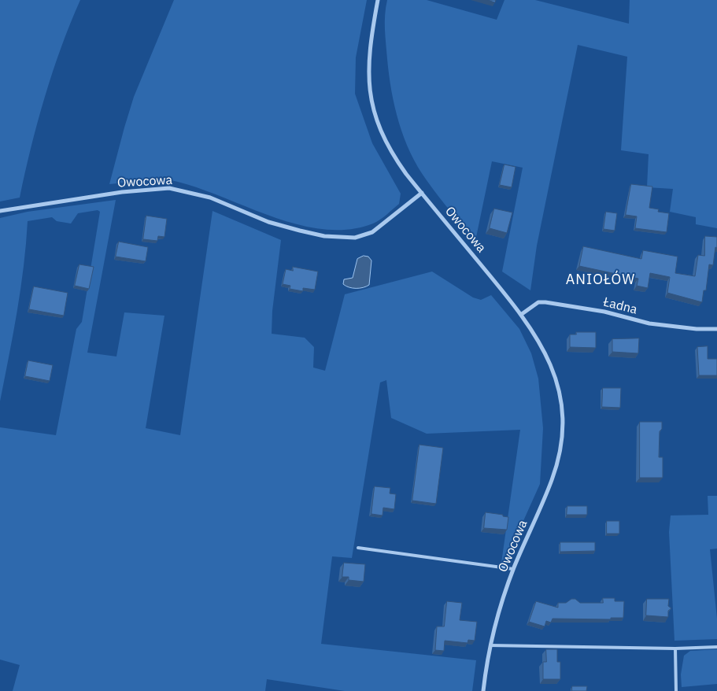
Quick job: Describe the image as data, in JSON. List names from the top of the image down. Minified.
{"streets":{"street":["Owocowa","Ładna"]},"crossings":[["Owocowa","Ładna"]],"districts":["ANIOŁÓW"]}
